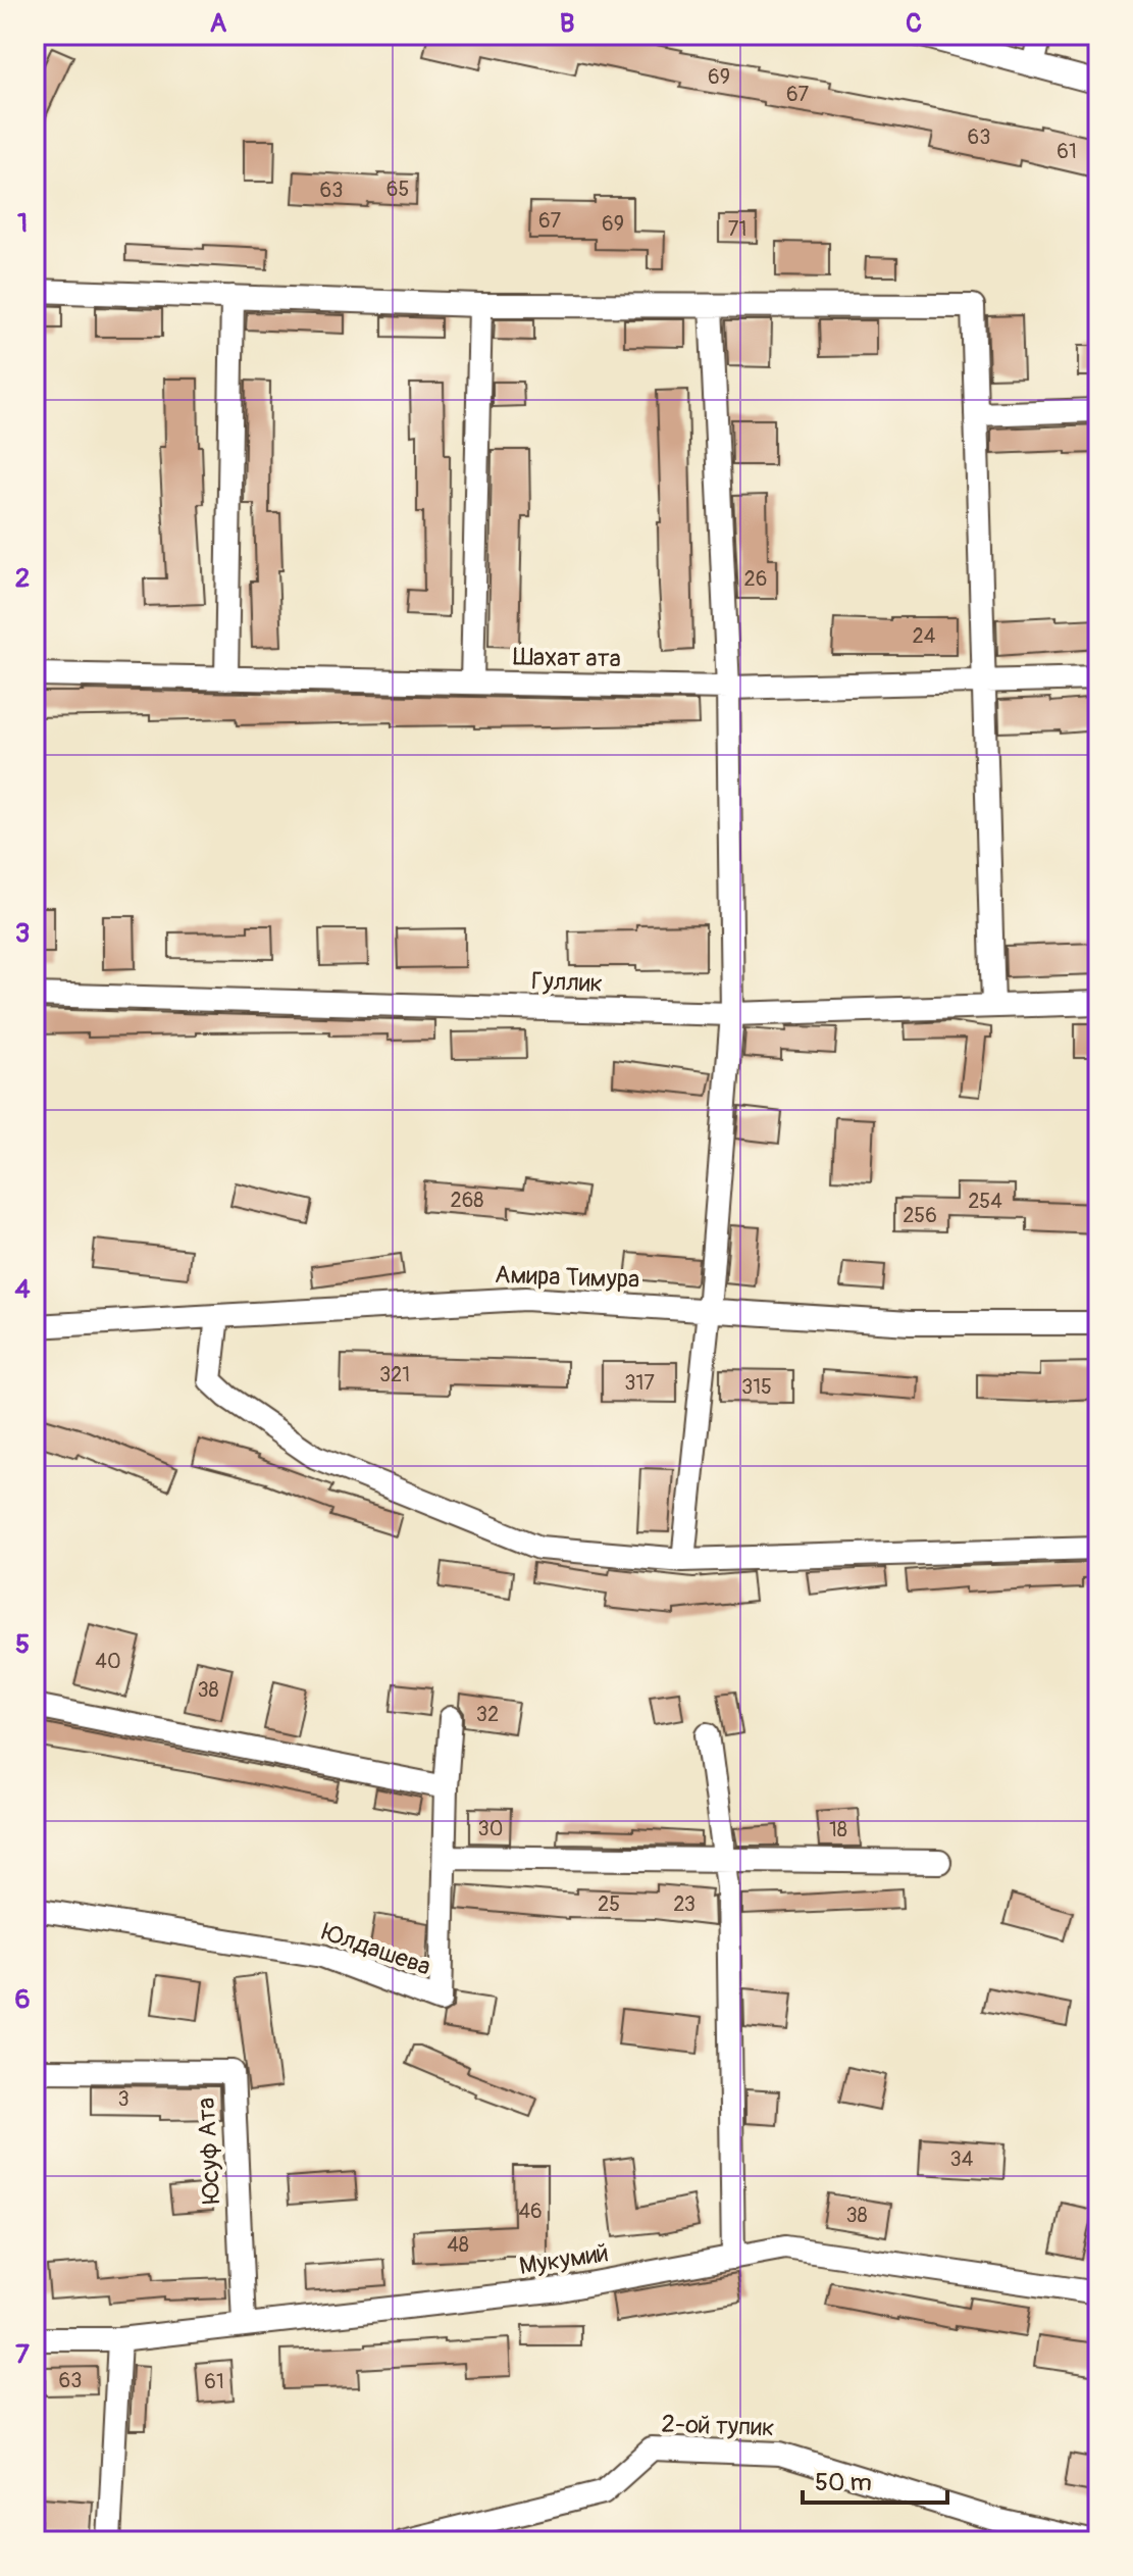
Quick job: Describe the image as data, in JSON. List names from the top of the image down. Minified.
{"streets":{"street":["Шахат ата","Гуллик","Амира Тимура","Юлдашева","Юсуф Ата","Мукумий","2-ой тупик"]},"crossings":[["Юсуф Ата","Мукумий"]],"house_numbers":["69","67","63","61","65","63","67","69","71","26","24","268","254","256","321","317","315","40","38","32","30","18","25","23","3","34","46","38","48","63","61"],"scale_bar":"50 m","grid":{"columns":["A","B","C"],"rows":["1","2","3","4","5","6","7"]}}
